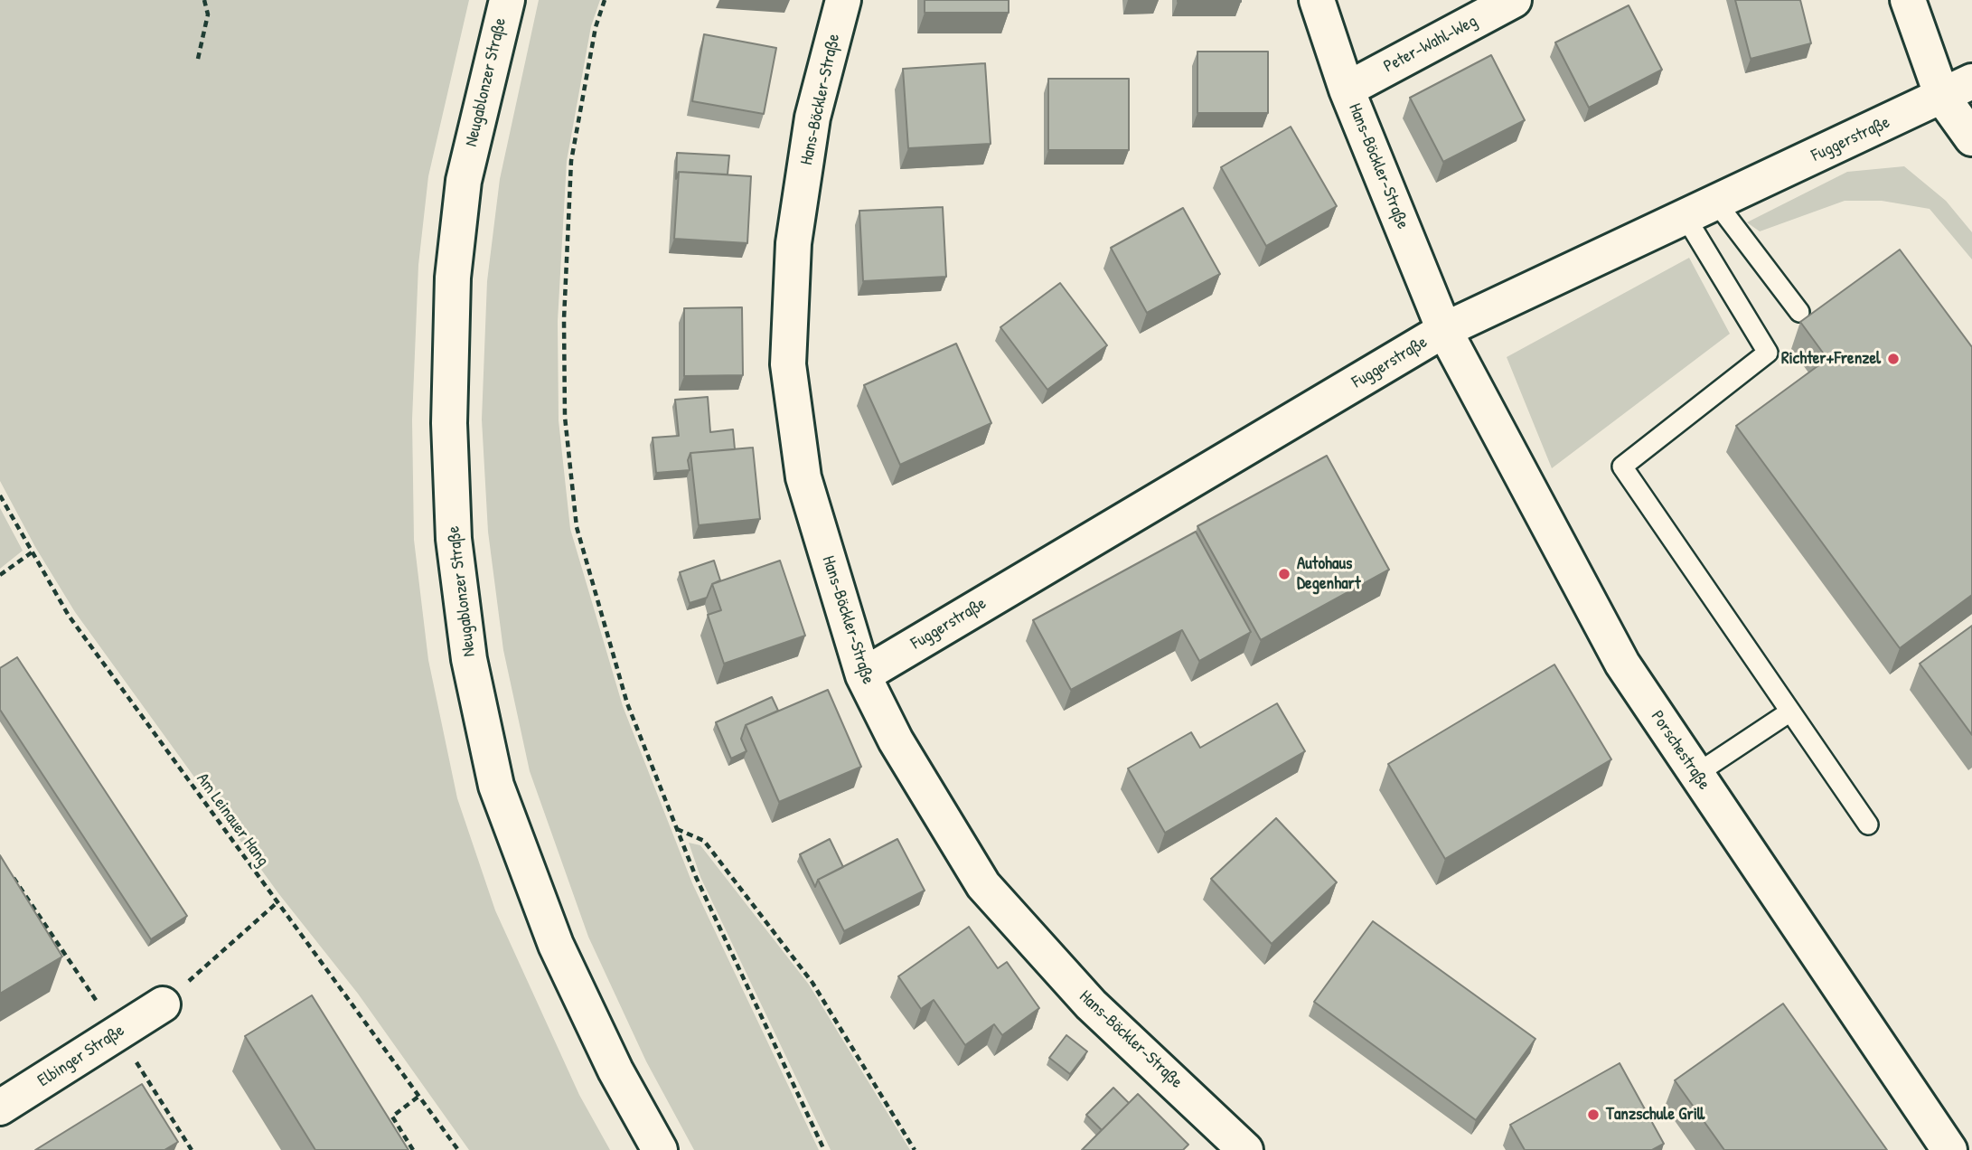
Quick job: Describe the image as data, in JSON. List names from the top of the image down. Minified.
{"streets":{"street":["Peter-Wahl-Weg","Neugablonzer Straße","Hans-Böckler-Straße","Fuggerstraße","Porschestraße","Elbinger Straße"],"path":["Am Leinauer Hang"]},"crossings":[["Peter-Wahl-Weg","Hans-Böckler-Straße"],["Hans-Böckler-Straße","Fuggerstraße"],["Hans-Böckler-Straße","Porschestraße"],["Fuggerstraße","Porschestraße"]],"places":["Richter+Frenzel","Autohaus Degenhart","Tanzschule Grill"]}
